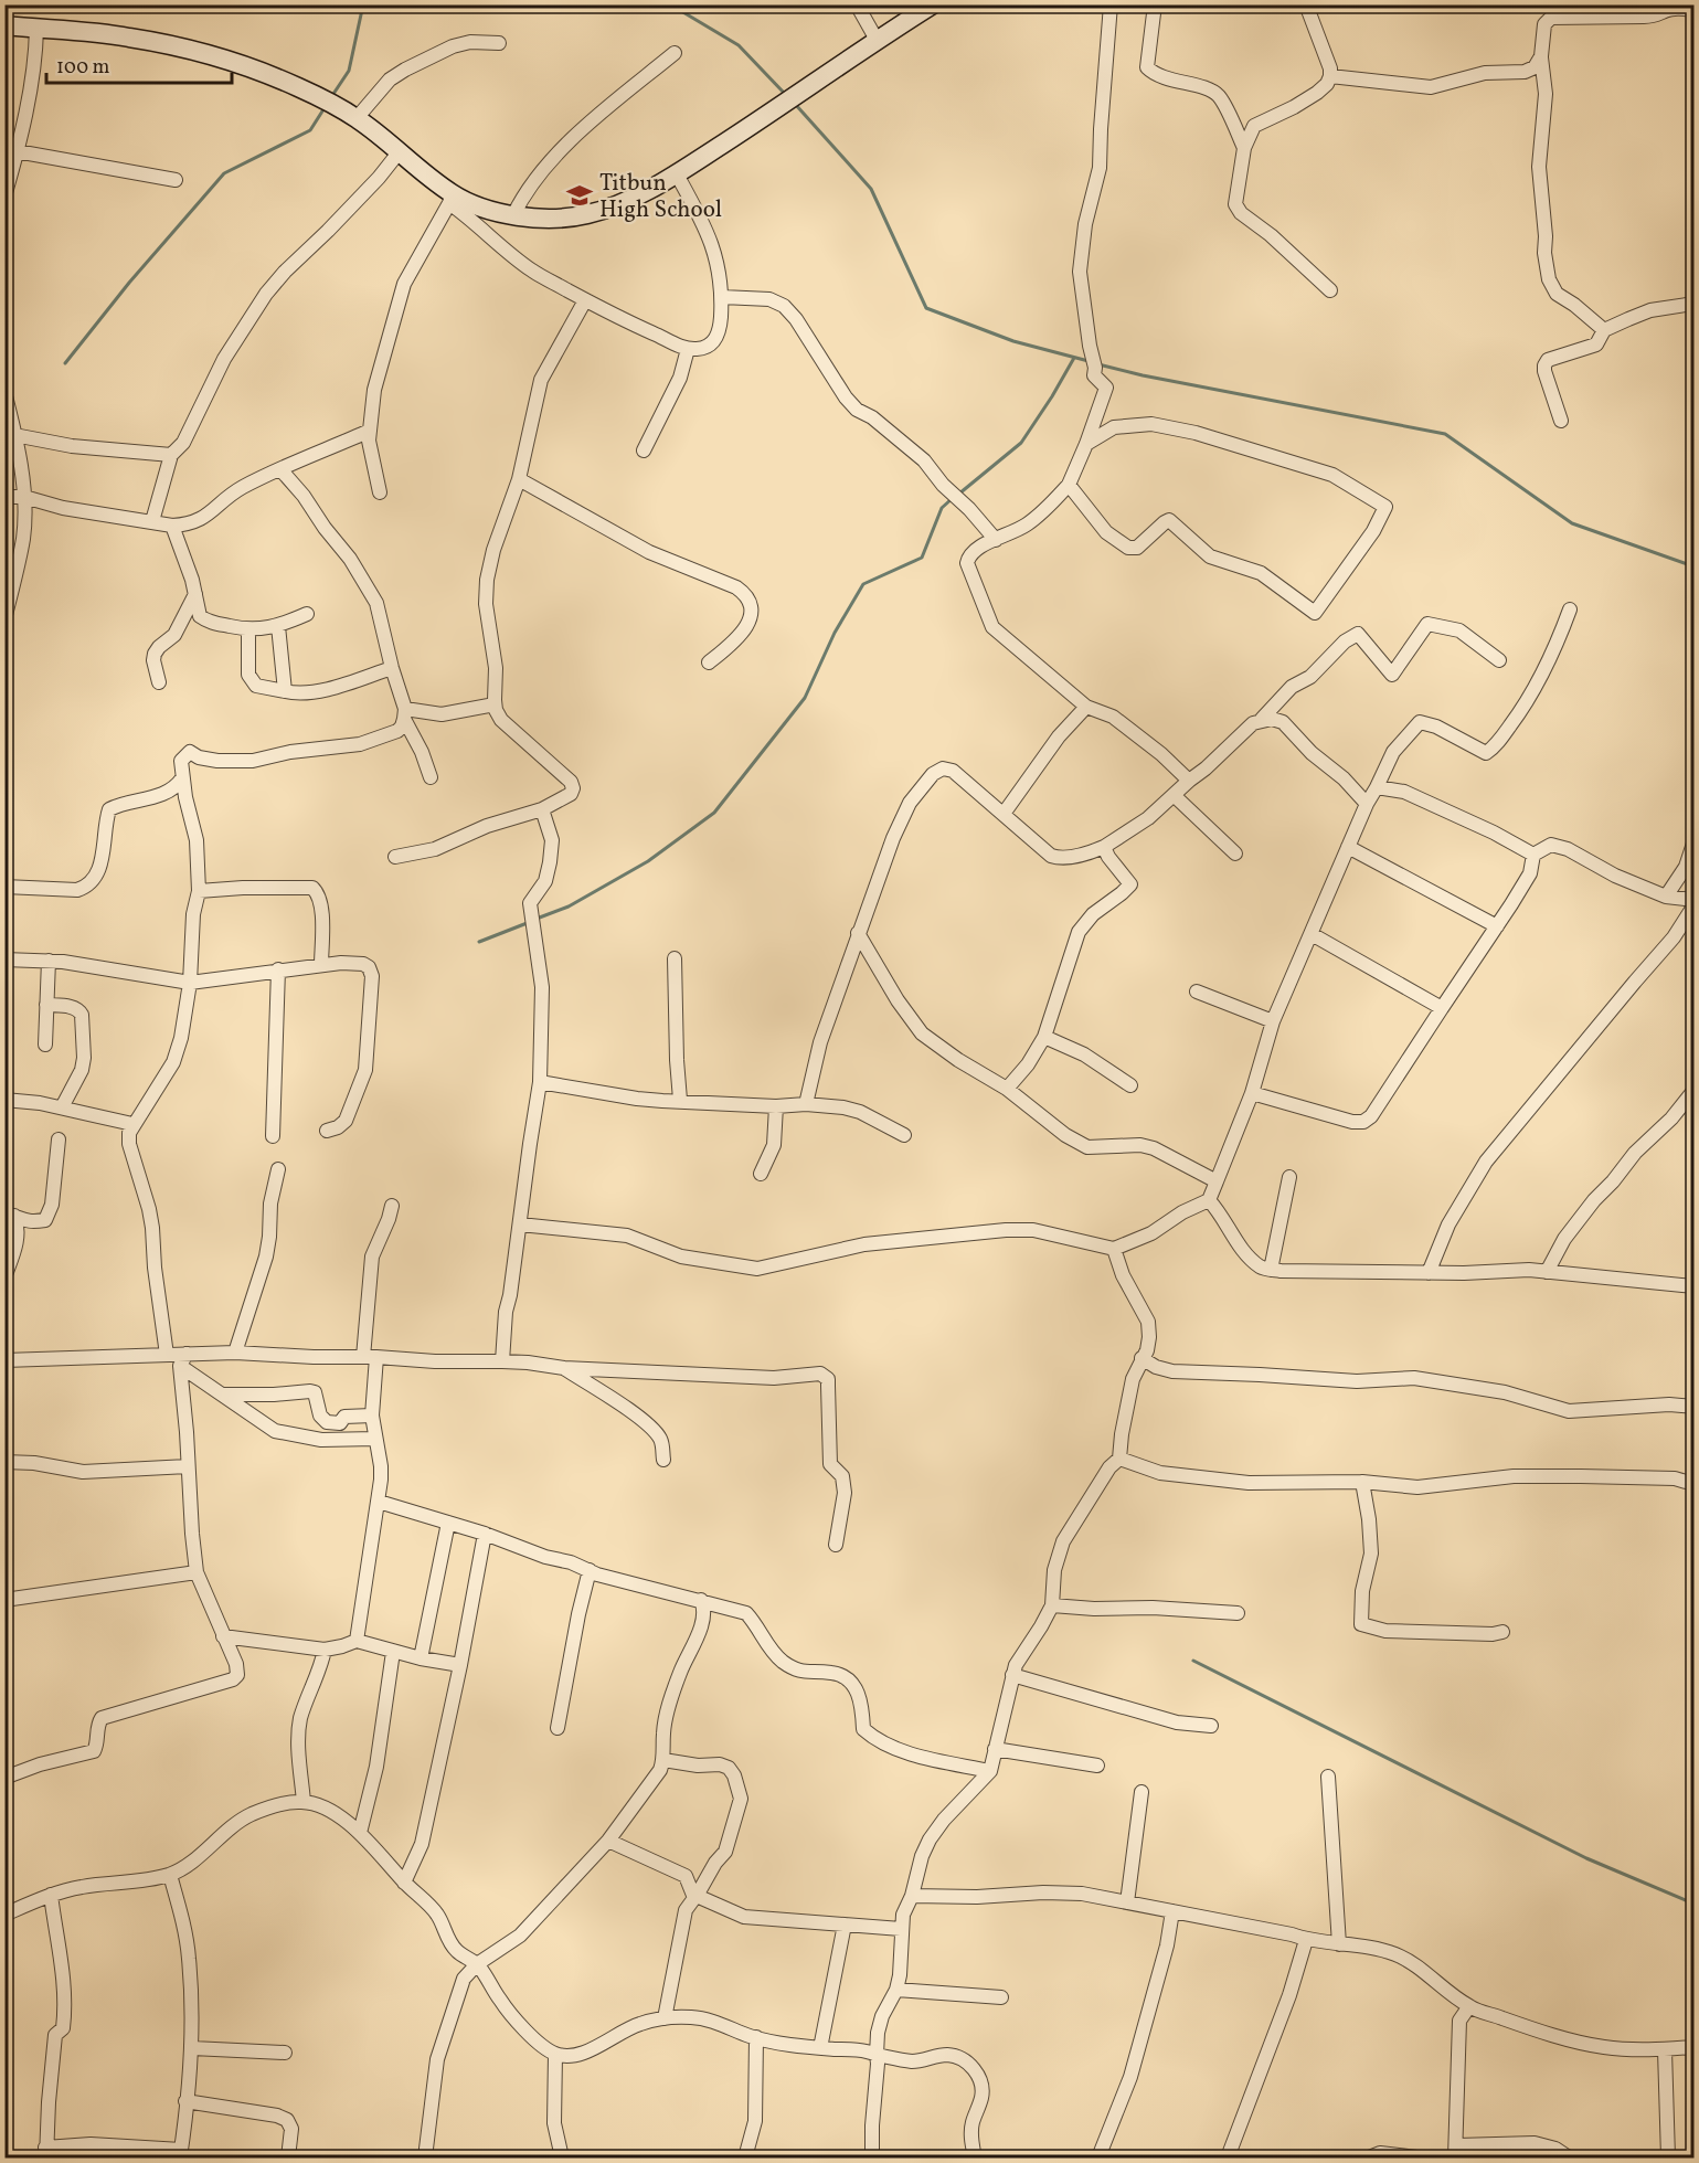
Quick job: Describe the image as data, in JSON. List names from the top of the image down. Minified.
{"places":{"school or university":["Titbun High School"]},"scale_bar":"100 m"}
